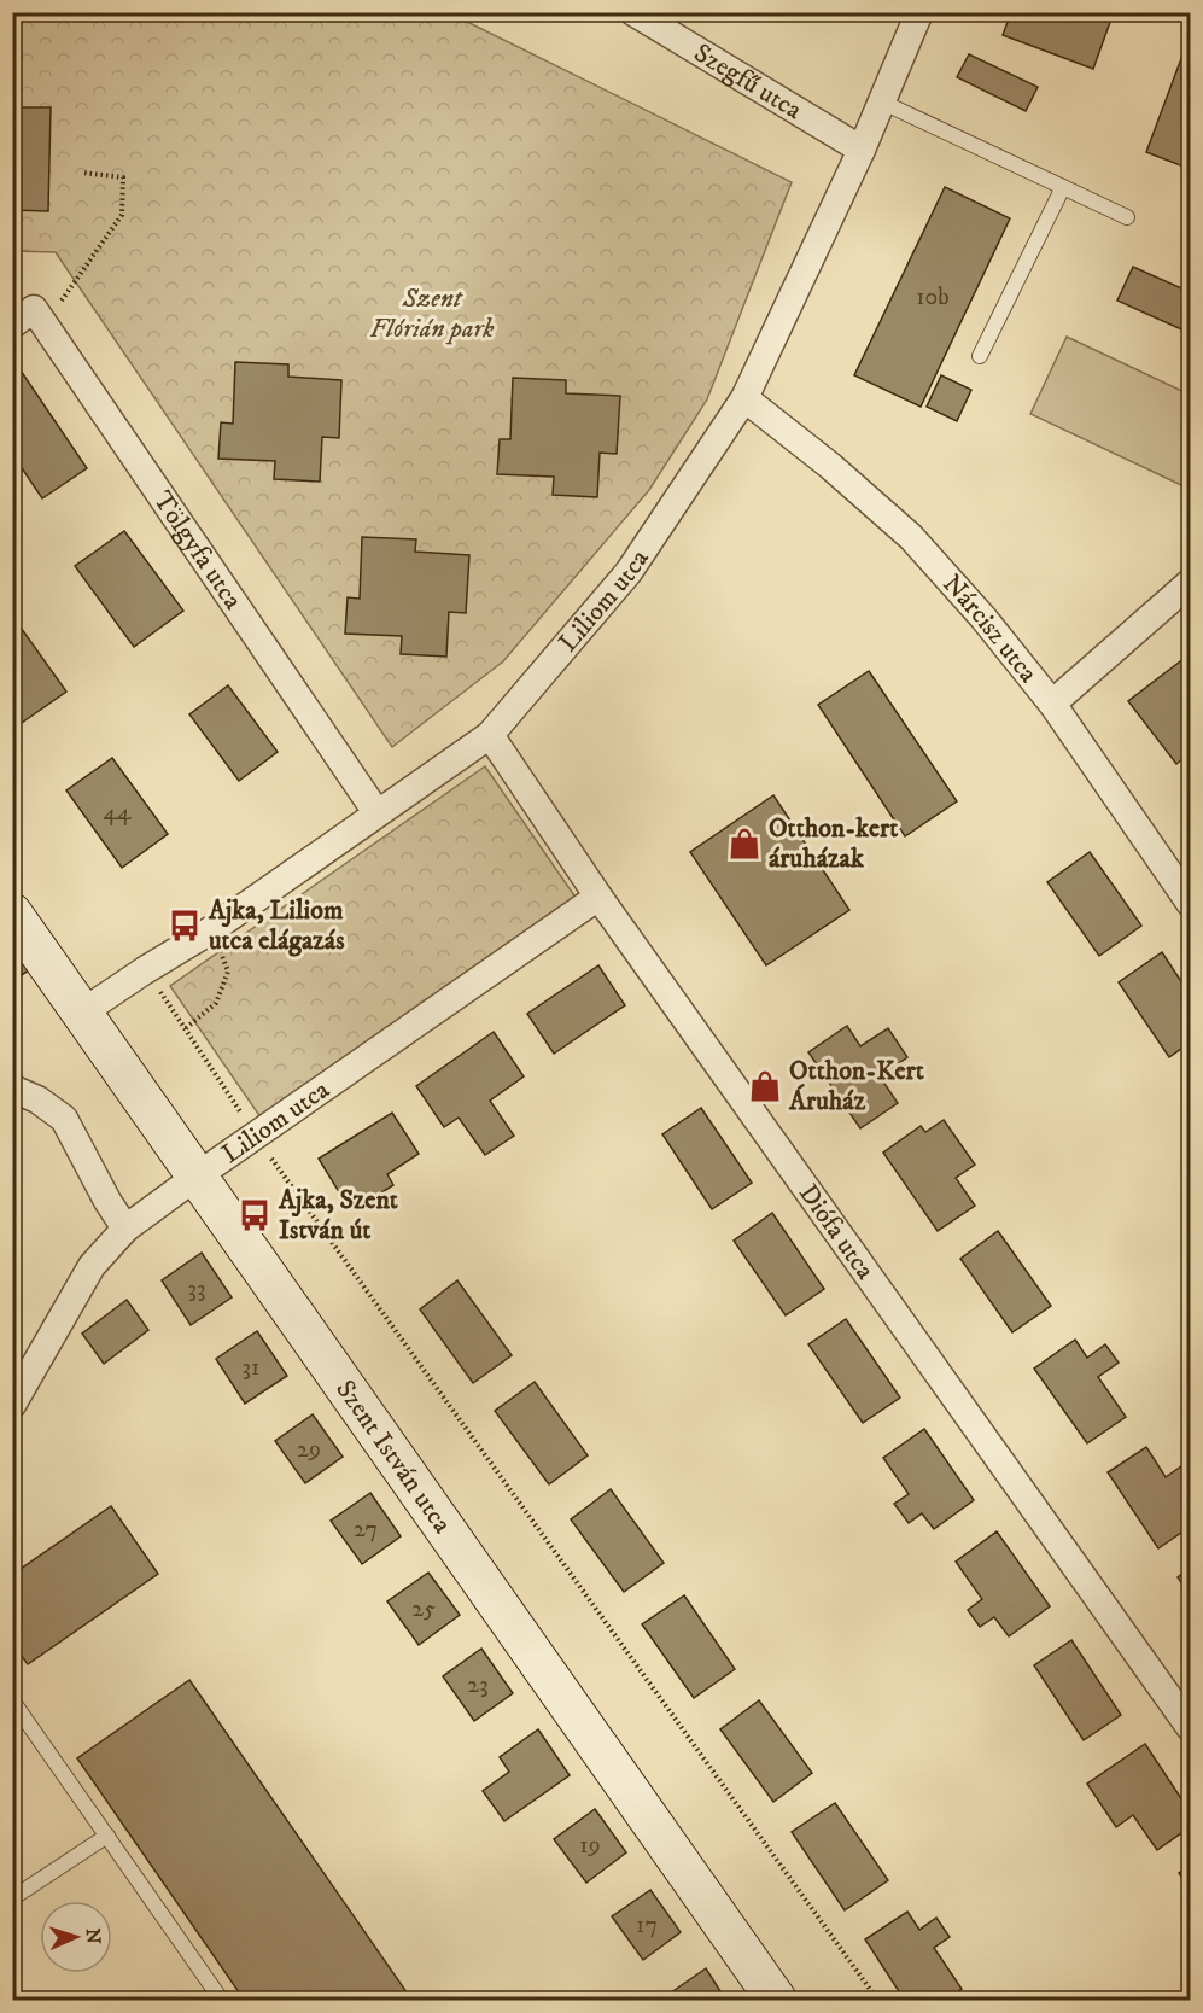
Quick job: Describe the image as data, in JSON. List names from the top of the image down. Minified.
{"streets":{"main road":["Szent István utca"],"street":["Szegfű utca","Tölgyfa utca","Liliom utca","Nárcisz utca","Diófa utca"]},"crossings":[["Szegfű utca","Liliom utca"],["Tölgyfa utca","Liliom utca"],["Liliom utca","Nárcisz utca"],["Liliom utca","Diófa utca"],["Liliom utca","Szent István utca"]],"parks":["Szent Flórián park"],"places":{"shop":["Otthon-kert áruházak","Otthon-Kert Áruház"],"bus stop":["Ajka, Liliom utca elágazás","Ajka, Szent István út"]},"house_numbers":["10b","44","33","31","29","27","25","23","19","17"],"north":"right"}
